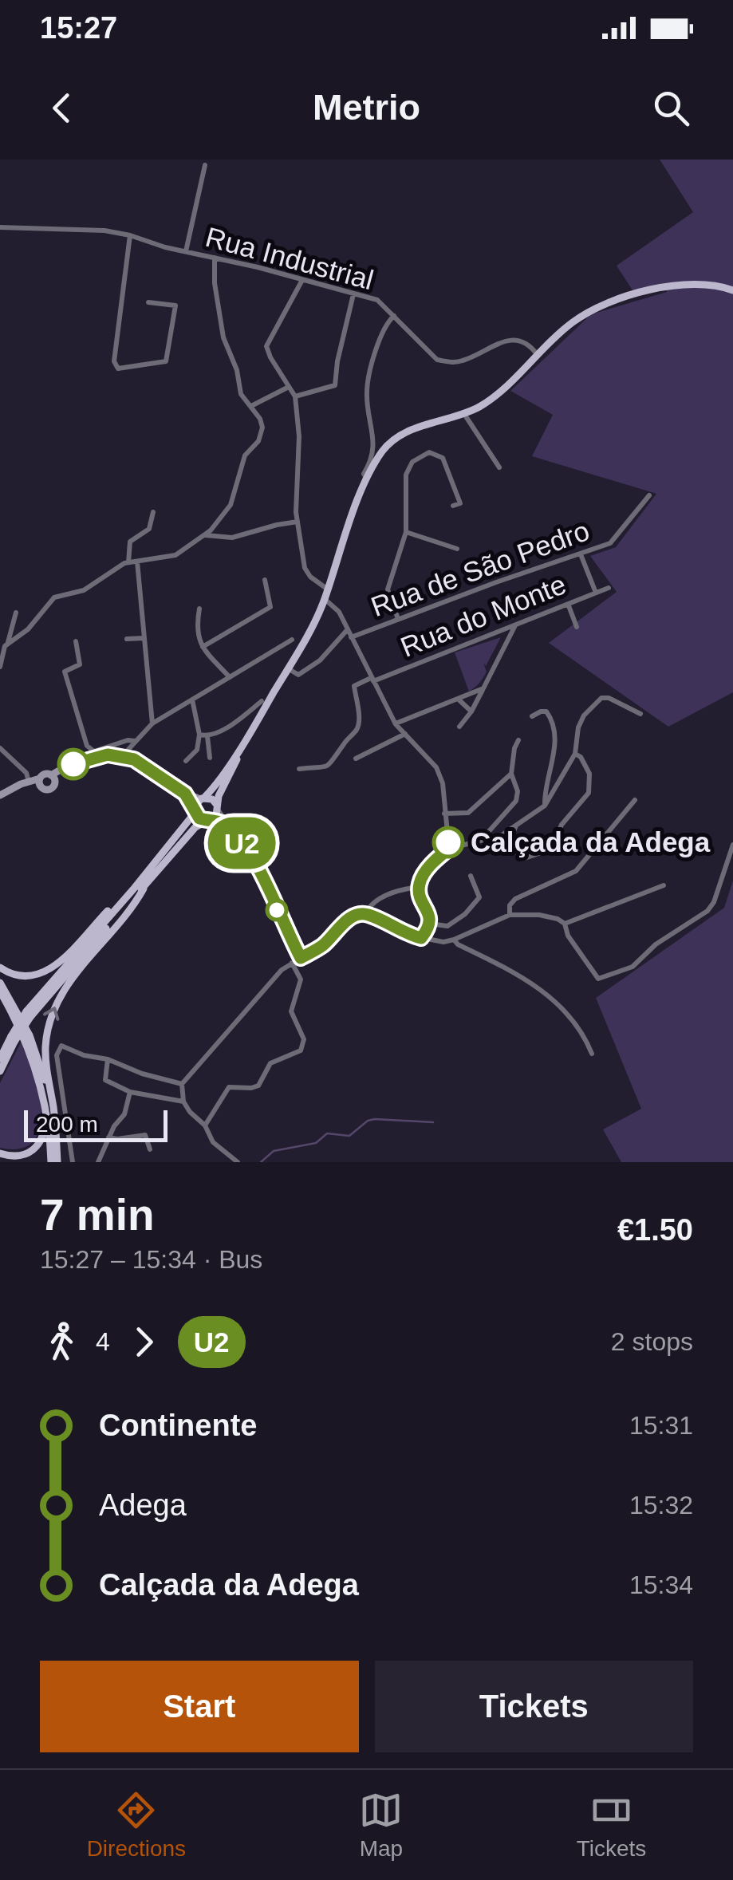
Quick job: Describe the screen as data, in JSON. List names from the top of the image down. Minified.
{"streets":{"street":["Rua Industrial","Rua de São Pedro","Rua do Monte"]},"places":["Calçada da Adega"],"lines":["bus line U2"],"scale_bar":"200 m","page":{"status":"15:27","header":"Metrio","on_map":"U2","scale":"200 m","heading":["7 min","15:27 – 15:34 · Bus","€1.50"],"legs":["4","U2","2 stops"],"list":[{"name":"Continente","value":"15:31"},{"name":"Adega","value":"15:32"},{"name":"Calçada da Adega","value":"15:34"}],"buttons":["Start","Tickets"],"tabs":["Directions","Map","Tickets"]}}
